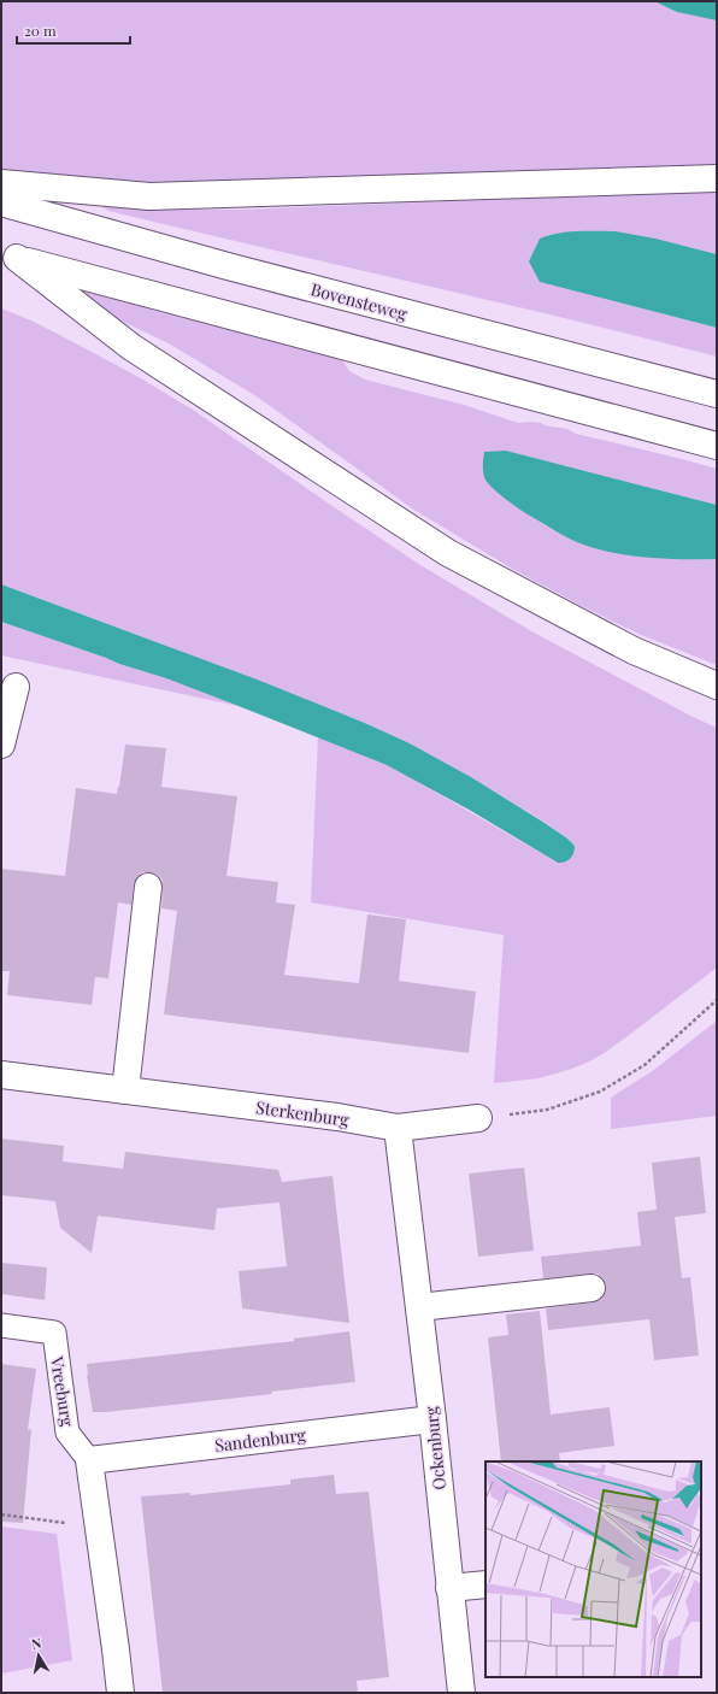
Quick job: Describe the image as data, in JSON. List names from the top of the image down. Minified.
{"streets":{"main road":["Bovensteweg","Sterkenburg","Vreeburg","Sandenburg","Ockenburg"]},"crossings":[["Sterkenburg","Ockenburg"],["Vreeburg","Sandenburg"],["Sandenburg","Ockenburg"]],"scale_bar":"20 m","north":"top"}
